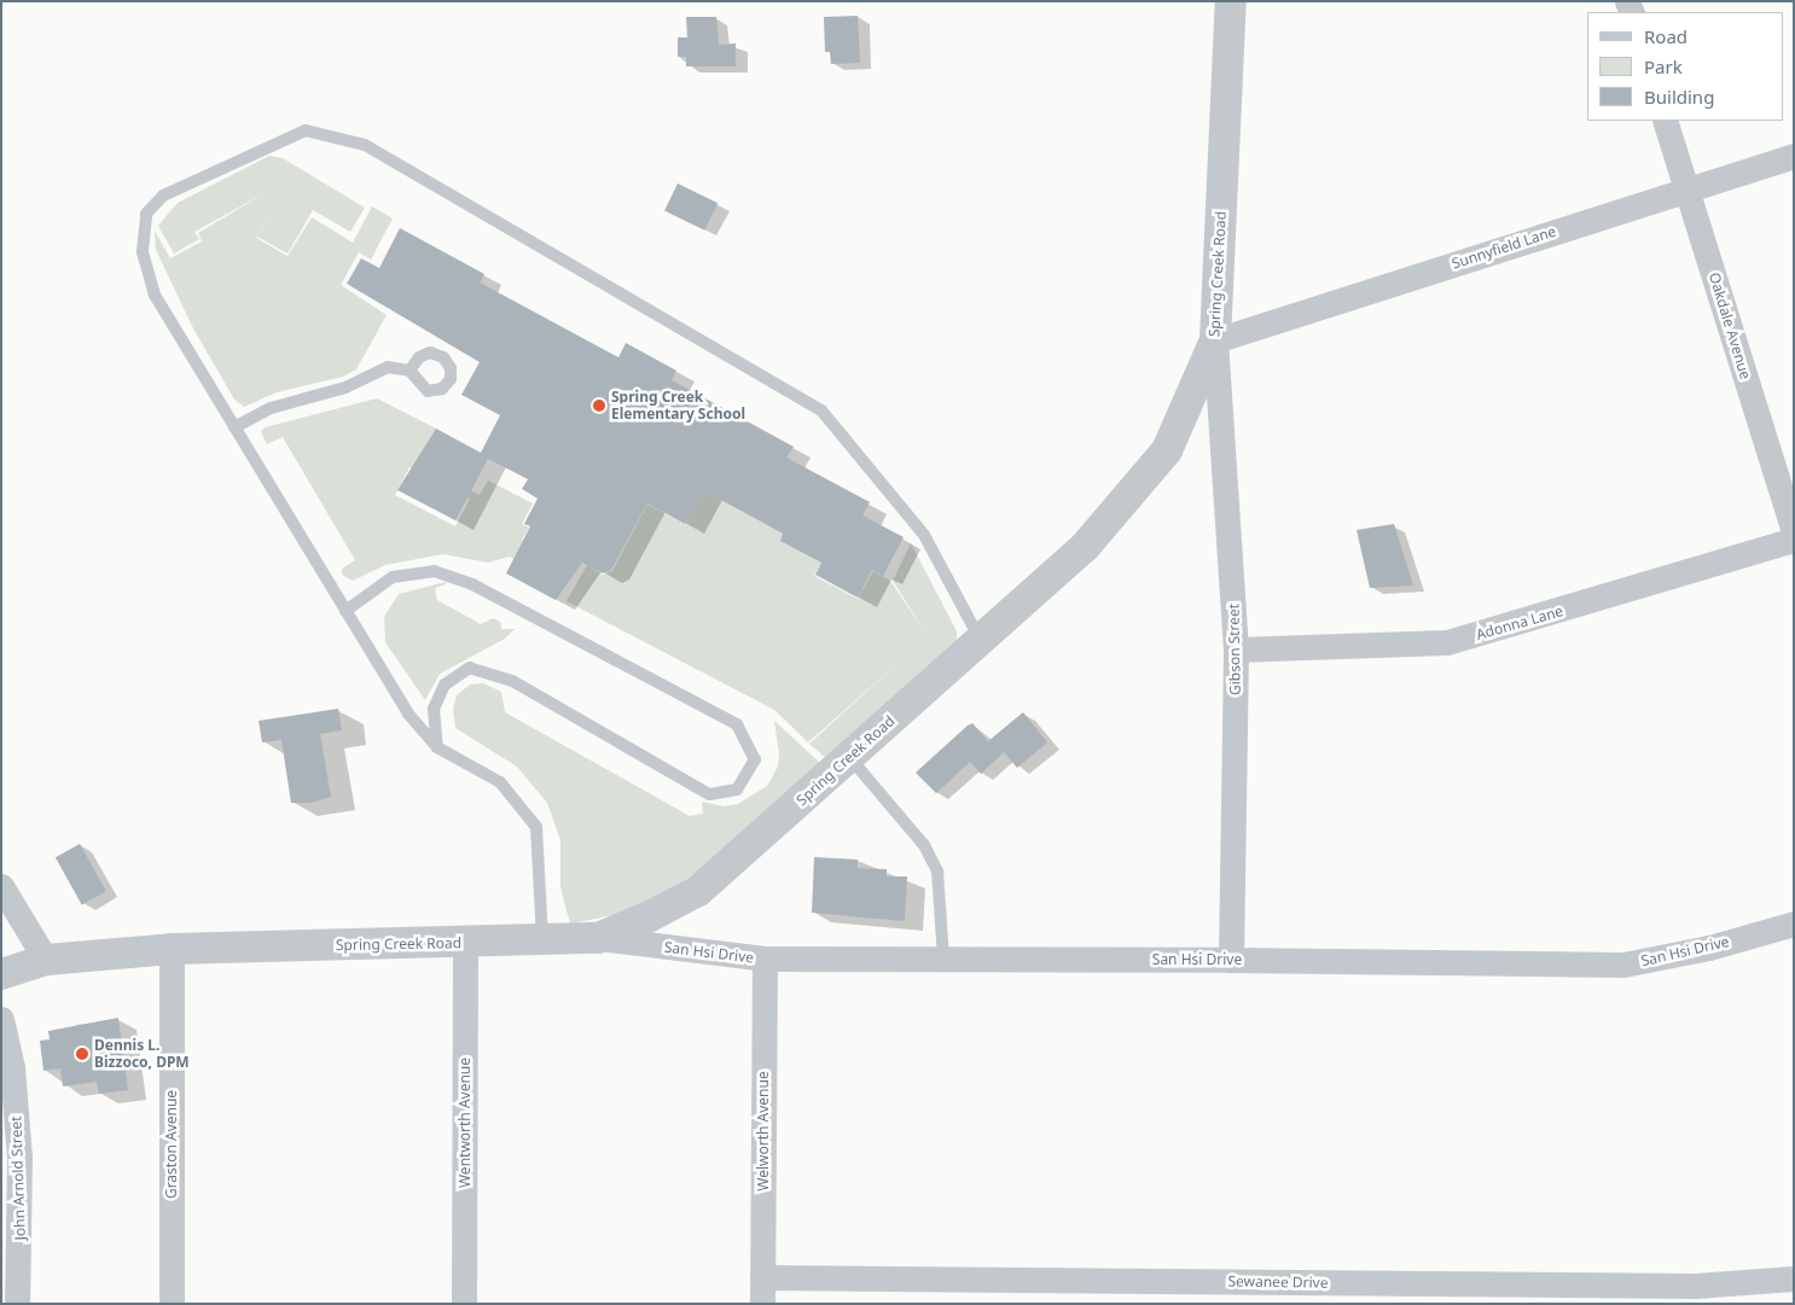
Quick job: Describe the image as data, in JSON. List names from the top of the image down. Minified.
{"streets":{"street":["Sunnyfield Lane","Spring Creek Road","Oakdale Avenue","Adonna Lane","Gibson Street","San Hsi Drive","Wentworth Avenue","Welworth Avenue","Graston Avenue","John Arnold Street","Sewanee Drive"]},"crossings":[["Sunnyfield Lane","Spring Creek Road"],["Sunnyfield Lane","Oakdale Avenue"],["Sunnyfield Lane","Gibson Street"],["Spring Creek Road","Gibson Street"],["Spring Creek Road","San Hsi Drive"],["Spring Creek Road","Wentworth Avenue"],["Spring Creek Road","Graston Avenue"],["Adonna Lane","Gibson Street"],["Gibson Street","San Hsi Drive"],["San Hsi Drive","Welworth Avenue"],["Welworth Avenue","Sewanee Drive"]],"places":["Spring Creek Elementary School","Dennis L. Bizzoco, DPM"],"legend":["Road","Park","Building"]}
